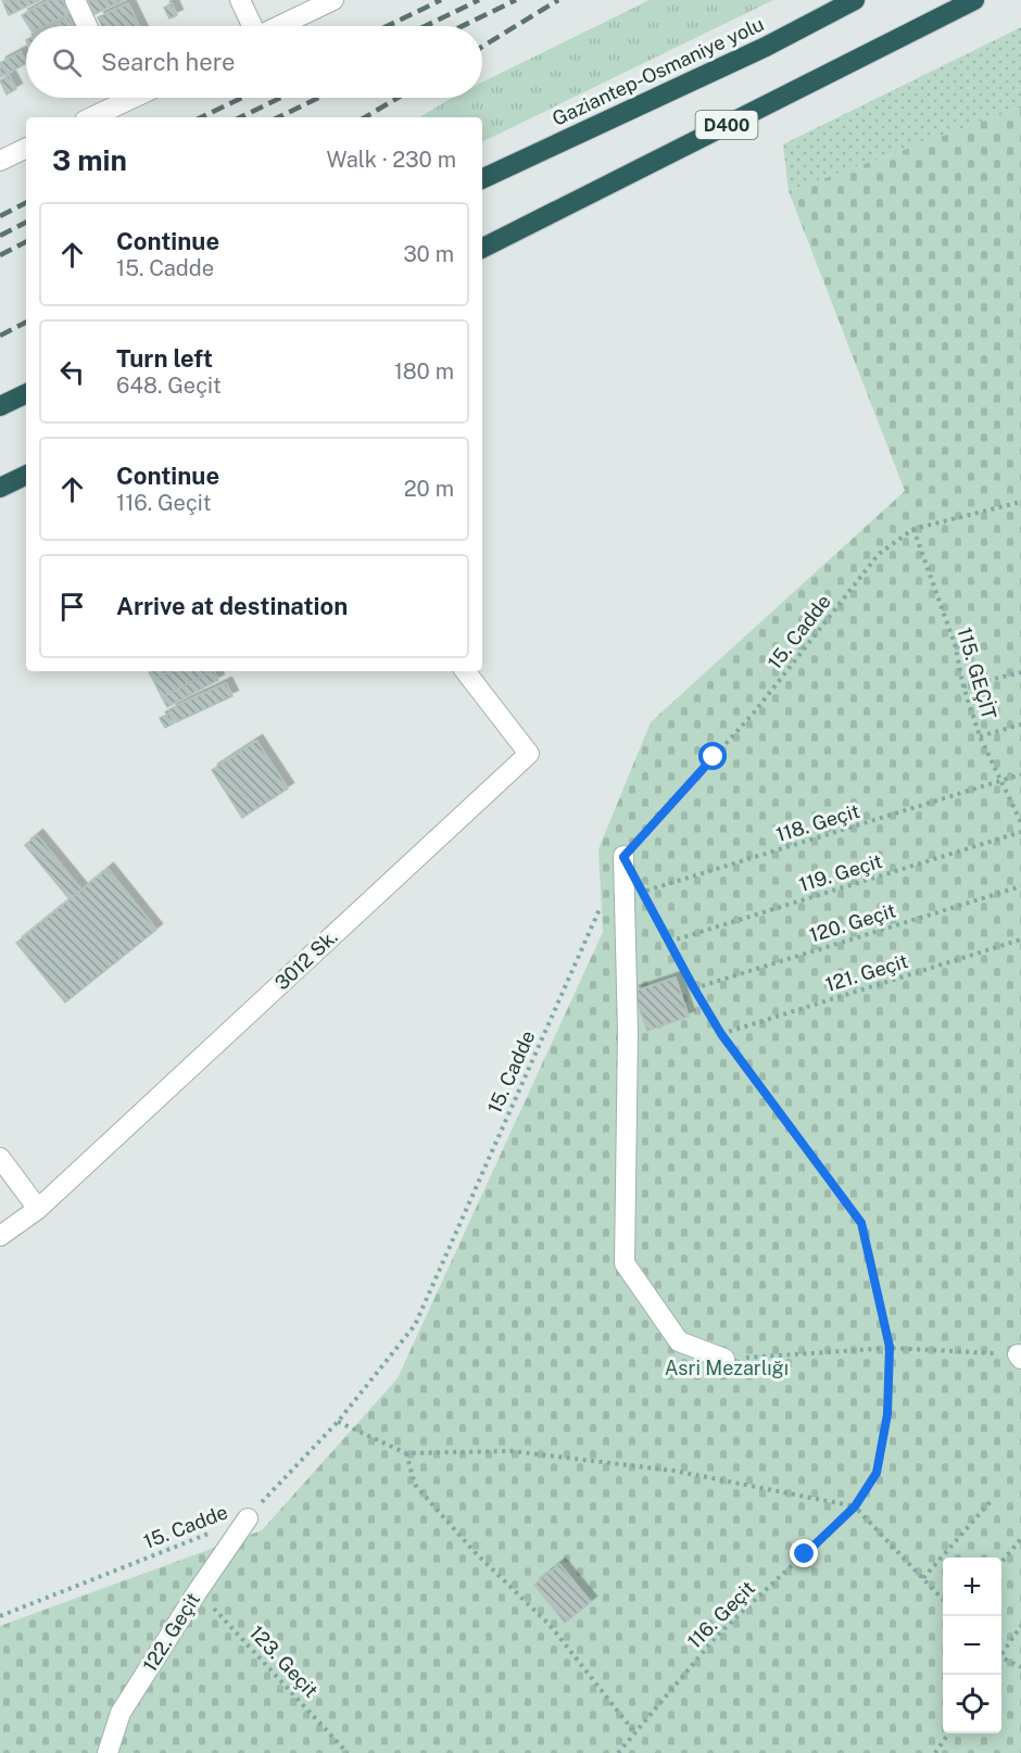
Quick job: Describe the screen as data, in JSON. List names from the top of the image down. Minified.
{"streets":{"highway":["Gaziantep-Osmaniye yolu","D400"],"street":["3012 Sk.","122. Geçit"],"path":["15. Cadde","115. GEÇİT","118. Geçit","119. Geçit","120. Geçit","121. Geçit","116. Geçit","123. Geçit"]},"crossings":[["15. Cadde","115. GEÇİT"],["15. Cadde","122. Geçit"],["115. GEÇİT","118. Geçit"],["118. Geçit","116. Geçit"],["119. Geçit","116. Geçit"],["120. Geçit","116. Geçit"],["121. Geçit","116. Geçit"],["122. Geçit","123. Geçit"]],"parks":["Asri Mezarlığı"],"page":{"search":"Search here","heading":["3 min","Walk · 230 m"],"list":[["Continue","15. Cadde","30 m"],["Turn left","648. Geçit","180 m"],["Continue","116. Geçit","20 m"],"Arrive at destination"],"map_buttons":["+","−"]}}
